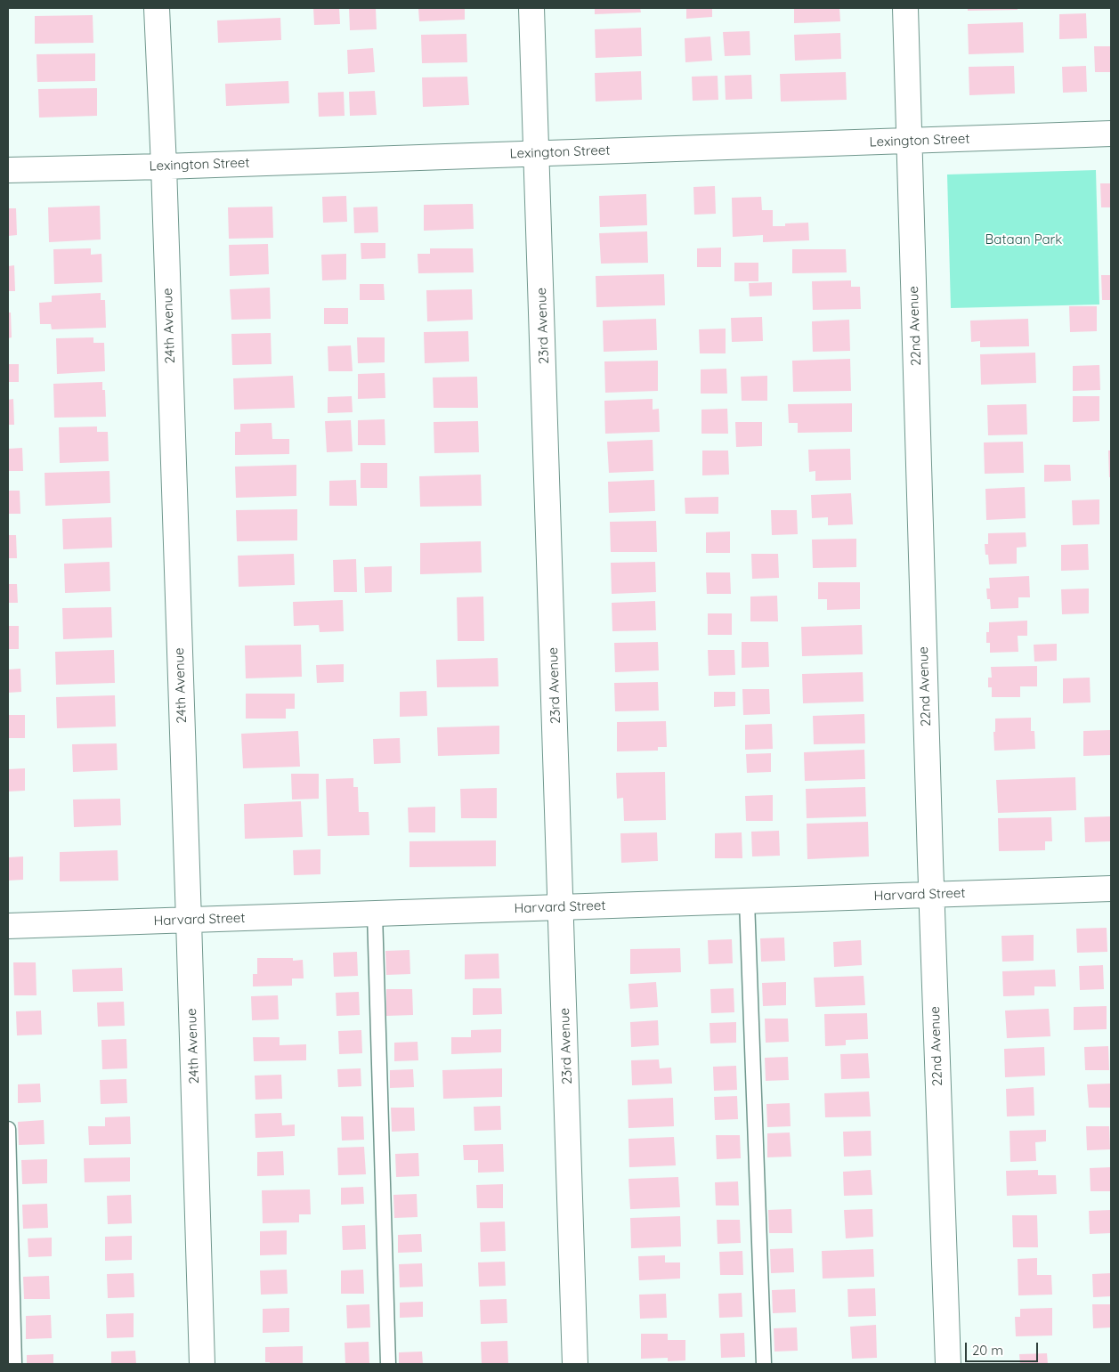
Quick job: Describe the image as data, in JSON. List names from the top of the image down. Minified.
{"streets":{"street":["Lexington Street","24th Avenue","23rd Avenue","22nd Avenue","Harvard Street"]},"crossings":[["Lexington Street","24th Avenue"],["Lexington Street","23rd Avenue"],["Lexington Street","22nd Avenue"],["24th Avenue","Harvard Street"],["23rd Avenue","Harvard Street"],["22nd Avenue","Harvard Street"]],"parks":["Bataan Park"],"scale_bar":"20 m"}
